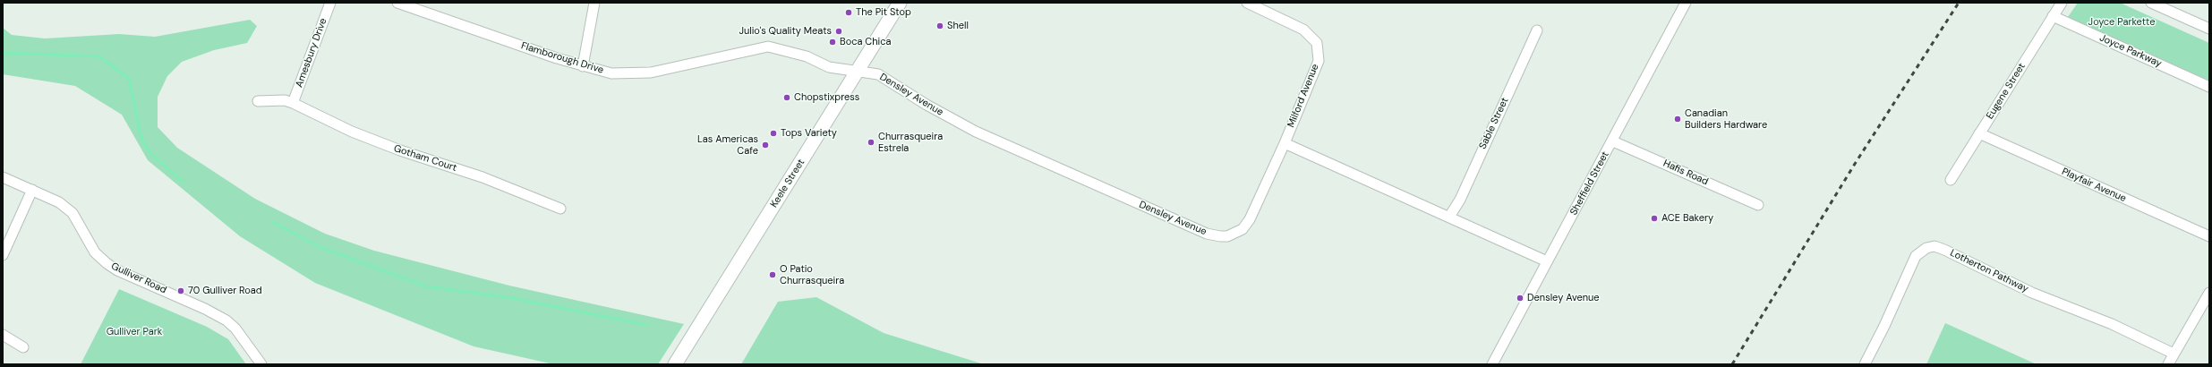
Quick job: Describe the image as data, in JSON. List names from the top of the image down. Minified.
{"streets":{"main road":["Keele Street"],"street":["Joyce Parkway","Amesbury Drive","Flamborough Drive","Eugene Street","Densley Avenue","Milford Avenue","Sable Street","Gotham Court","Hafis Road","Sheffield Street","Playfair Avenue","Lotherton Pathway","Gulliver Road"]},"crossings":[["Joyce Parkway","Eugene Street"],["Amesbury Drive","Gotham Court"],["Flamborough Drive","Densley Avenue"],["Flamborough Drive","Keele Street"],["Eugene Street","Playfair Avenue"],["Densley Avenue","Milford Avenue"],["Densley Avenue","Keele Street"],["Hafis Road","Sheffield Street"]],"parks":["Joyce Parkette","Gulliver Park"],"places":["The Pit Stop","Shell","Julio's Quality Meats","Boca Chica","Chopstixpress","Canadian Builders Hardware","Tops Variety","Churrasqueira Estrela","Las Americas Cafe","ACE Bakery","O Patio Churrasqueira","70 Gulliver Road","Densley Avenue"]}
